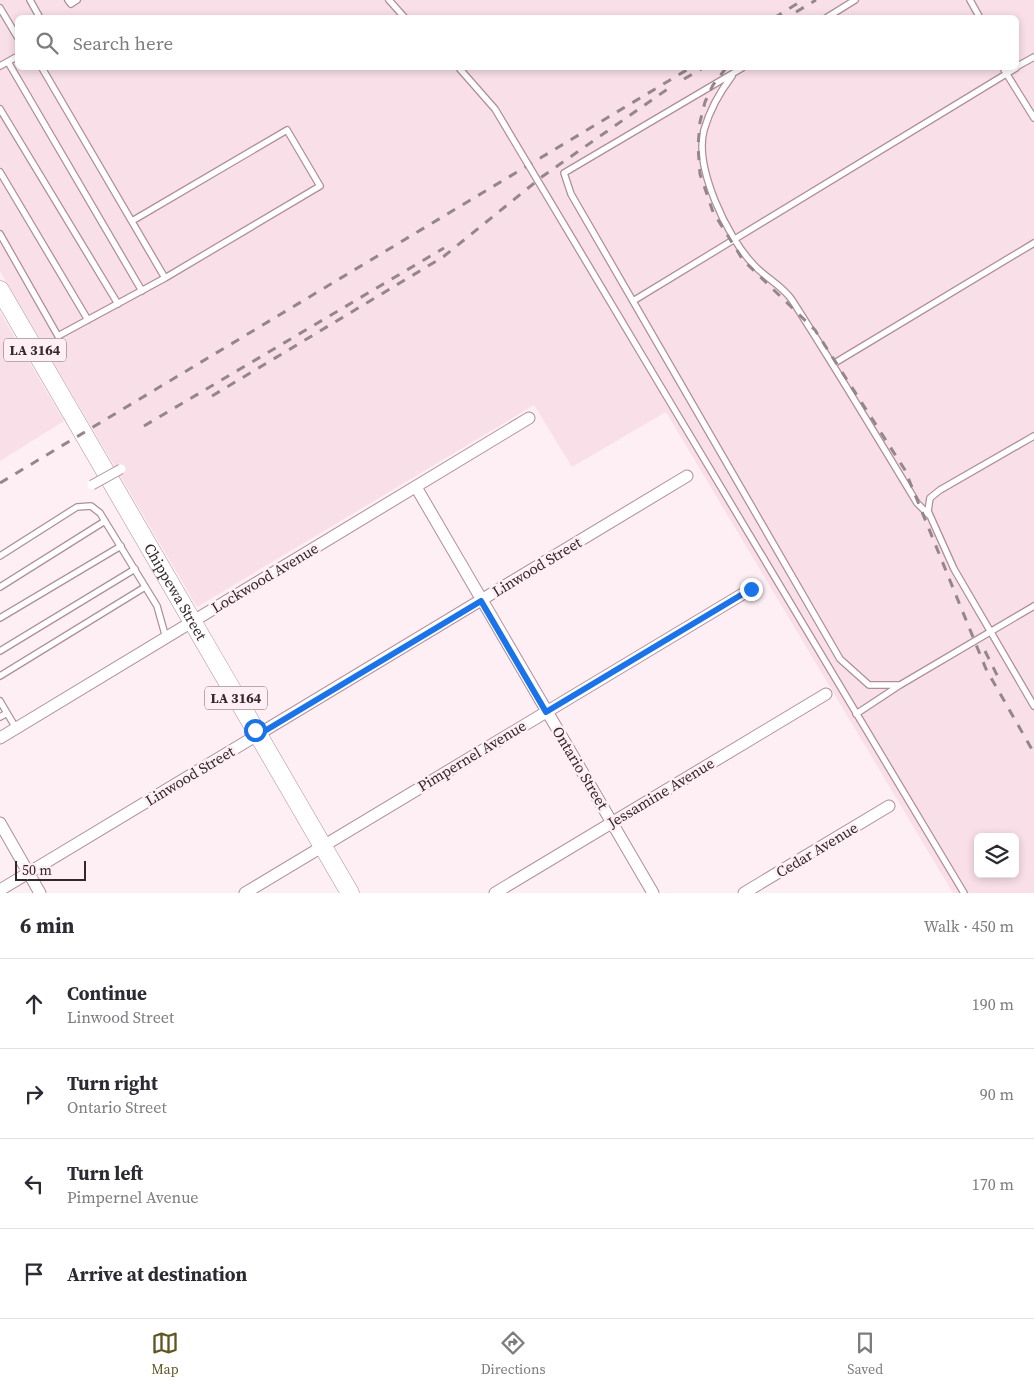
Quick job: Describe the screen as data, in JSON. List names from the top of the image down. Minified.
{"streets":{"main road":["LA 3164","Chippewa Street"],"street":["Linwood Street","Lockwood Avenue","Pimpernel Avenue","Ontario Street","Jessamine Avenue","Cedar Avenue"]},"crossings":[["Linwood Street","Chippewa Street"],["Linwood Street","Ontario Street"],["Lockwood Avenue","Chippewa Street"],["Lockwood Avenue","Ontario Street"],["Chippewa Street","Pimpernel Avenue"],["Pimpernel Avenue","Ontario Street"],["Ontario Street","Jessamine Avenue"]],"scale_bar":"50 m","page":{"search":"Search here","scale":"50 m","heading":["6 min","Walk · 450 m"],"list":[["Continue","Linwood Street","190 m"],["Turn right","Ontario Street","90 m"],["Turn left","Pimpernel Avenue","170 m"],"Arrive at destination"],"nav":["Map","Directions","Saved"]}}
